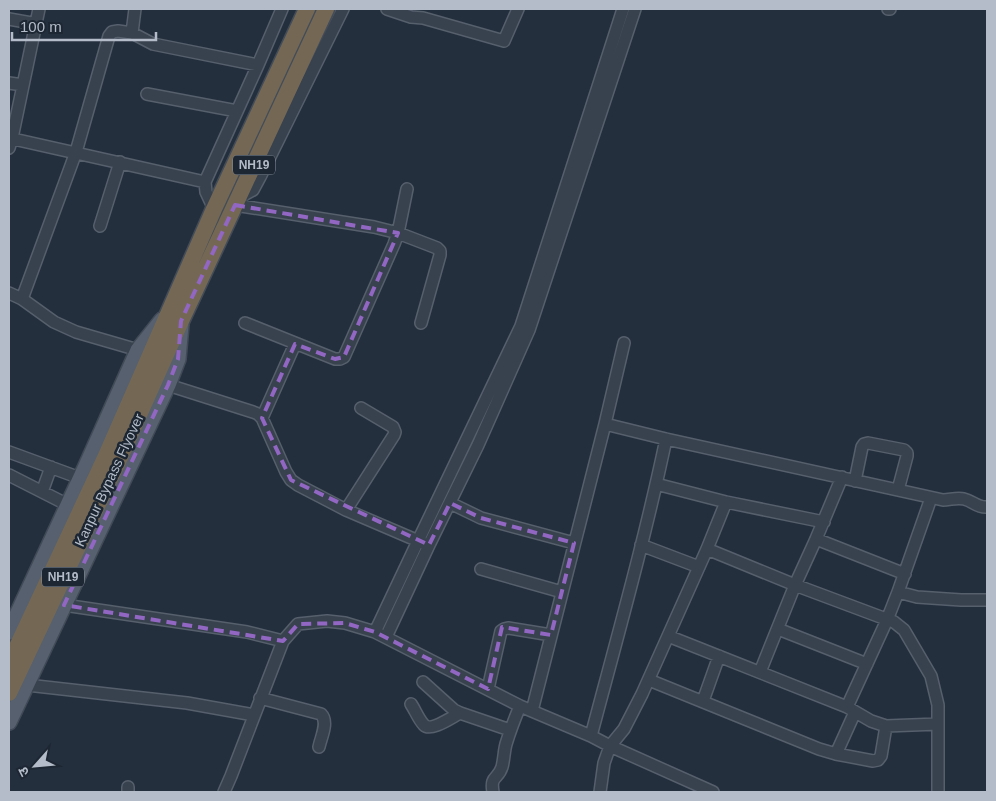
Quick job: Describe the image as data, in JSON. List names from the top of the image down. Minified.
{"streets":{"highway":["NH19","Kanpur Bypass Flyover"]},"crossings":[["NH19","Kanpur Bypass Flyover"]],"scale_bar":"100 m","north":"bottom left"}
